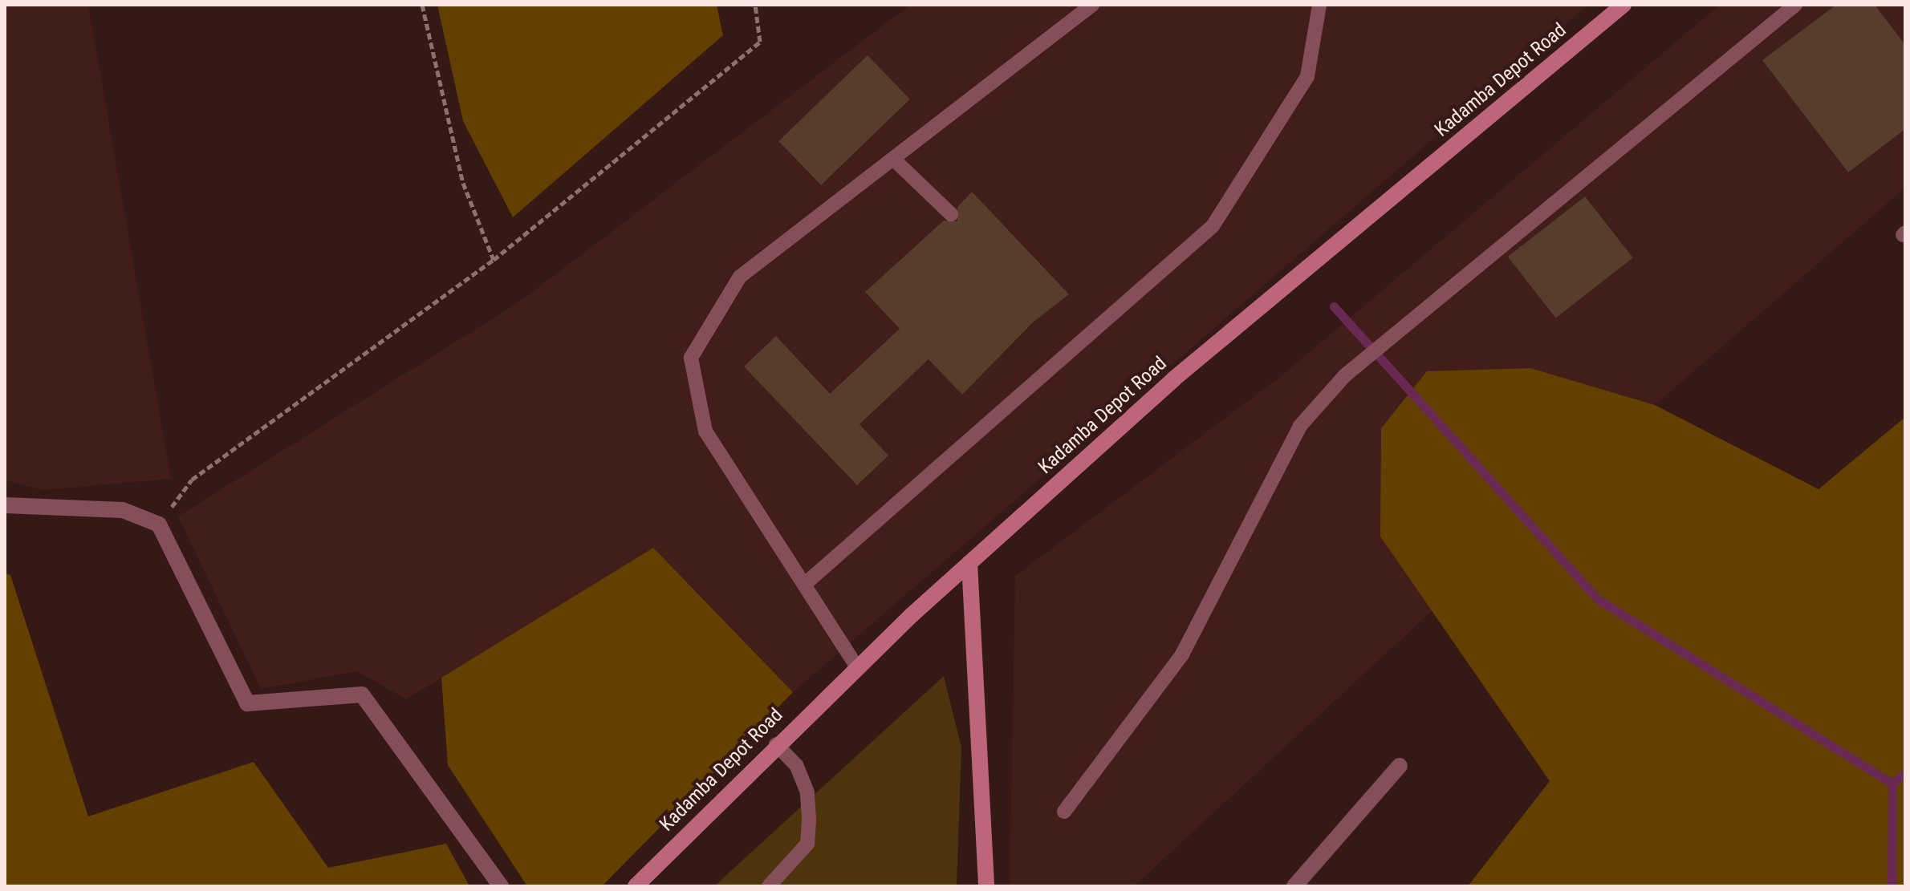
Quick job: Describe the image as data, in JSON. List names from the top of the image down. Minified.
{"streets":{"street":["Kadamba Depot Road"]}}
